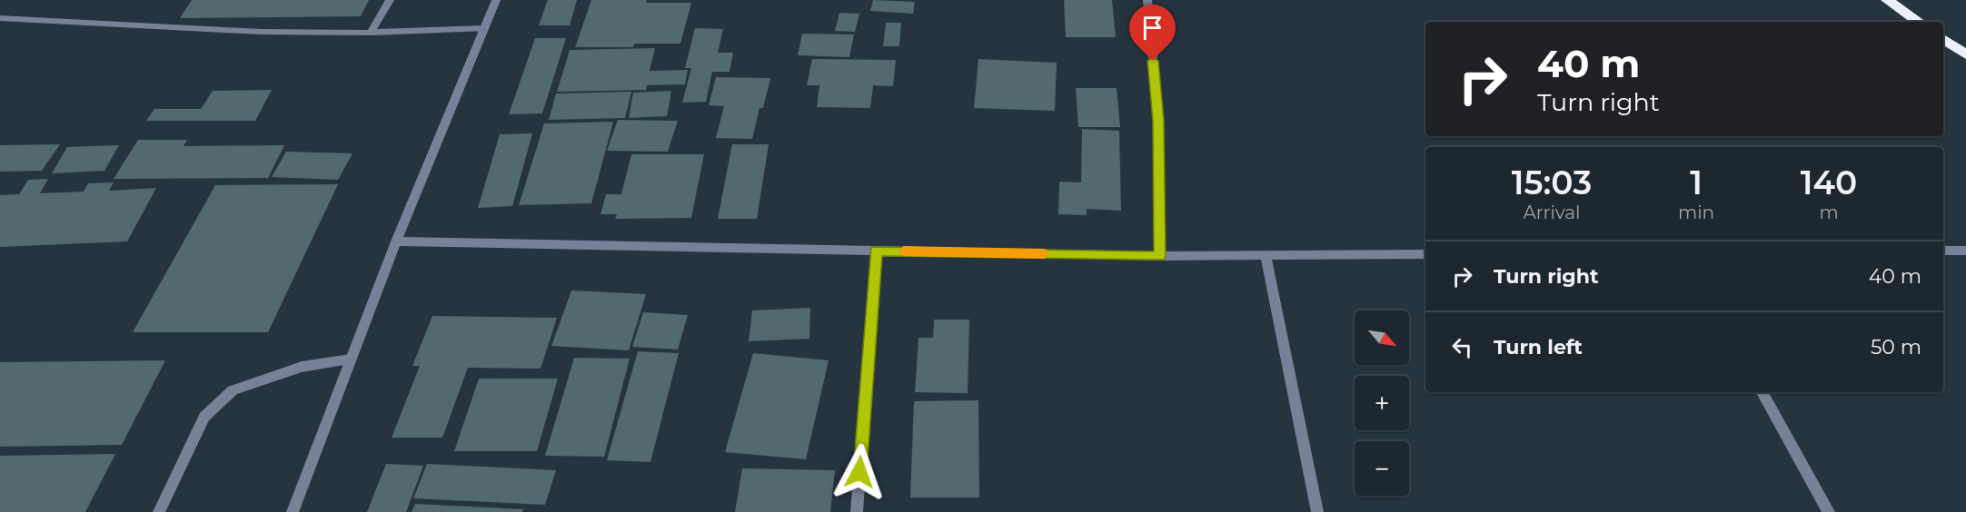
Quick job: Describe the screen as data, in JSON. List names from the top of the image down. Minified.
{"north":"bottom right","page":{"turn":["40 m","Turn right"],"eta":["15:03","Arrival","1","min","140","m"],"list":[{"name":"Turn right","value":"40 m"},{"name":"Turn left","value":"50 m"}],"map_buttons":["+","−"]}}
